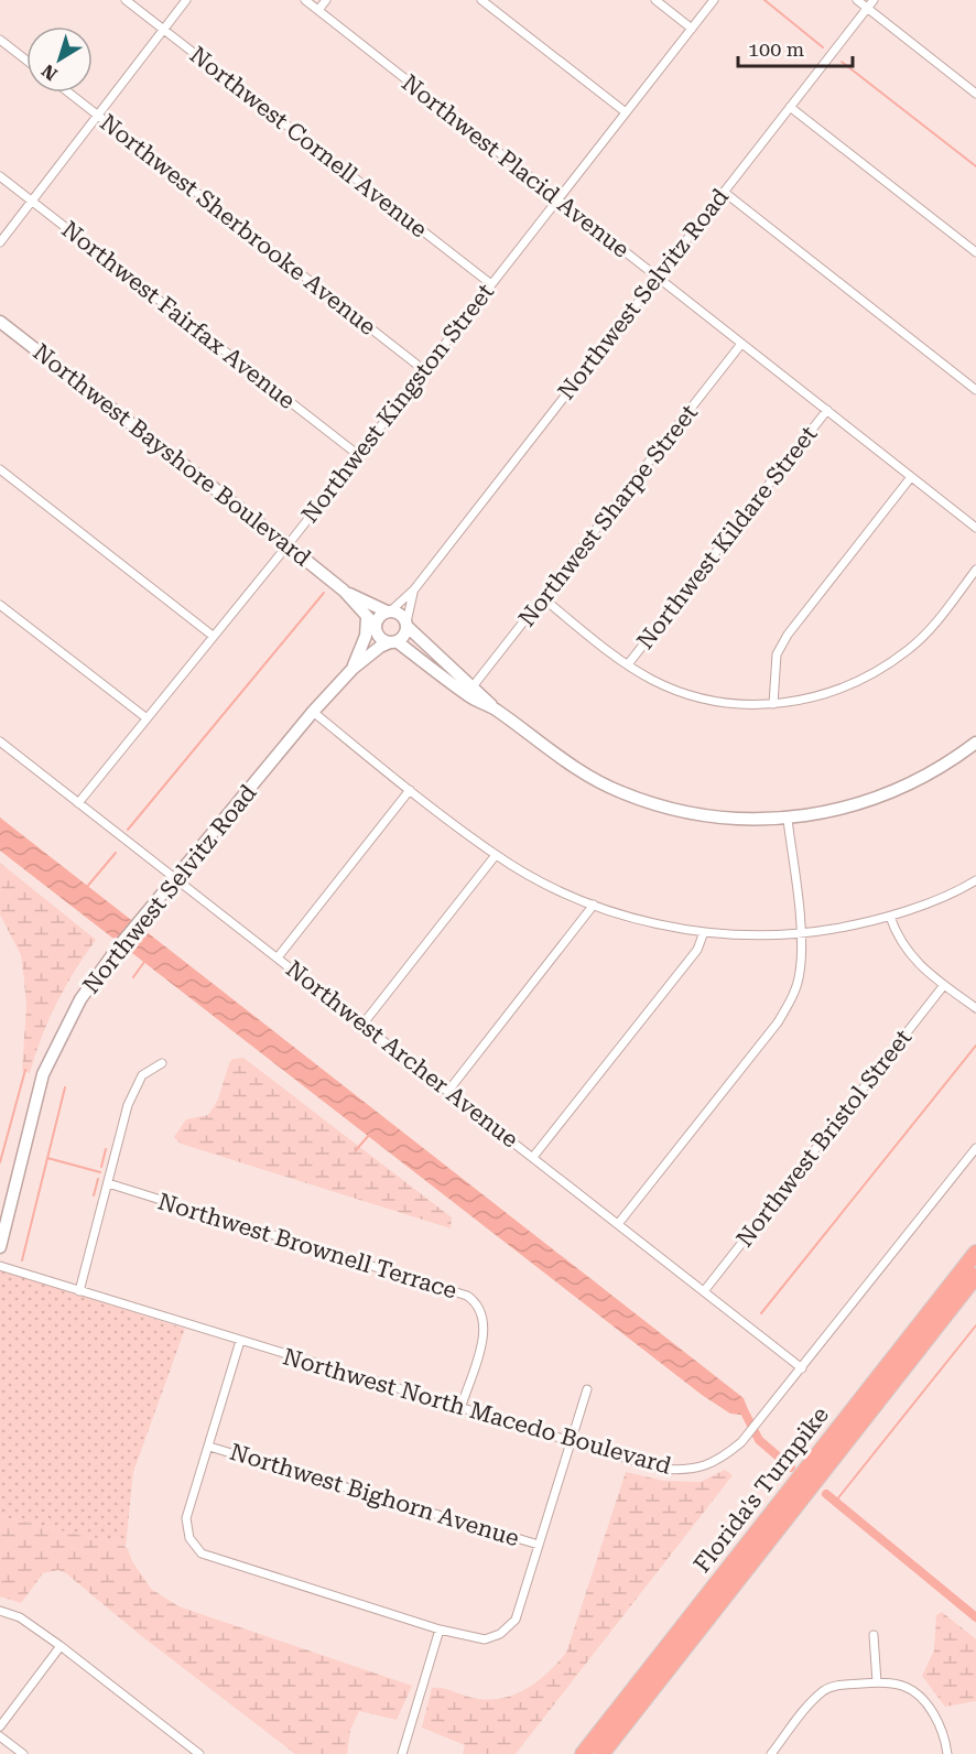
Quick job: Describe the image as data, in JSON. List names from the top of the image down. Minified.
{"streets":{"highway":["Florida's Turnpike"],"main road":["Northwest Selvitz Road","Northwest Bayshore Boulevard"],"street":["Northwest Cornell Avenue","Northwest Placid Avenue","Northwest Sherbrooke Avenue","Northwest Fairfax Avenue","Northwest Kingston Street","Northwest Sharpe Street","Northwest Kildare Street","Northwest Archer Avenue","Northwest Bristol Street","Northwest Brownell Terrace","Northwest North Macedo Boulevard","Northwest Bighorn Avenue"]},"crossings":[["Northwest Cornell Avenue","Northwest Kingston Street"],["Northwest Placid Avenue","Northwest Selvitz Road"],["Northwest Placid Avenue","Northwest Kingston Street"],["Northwest Placid Avenue","Northwest Sharpe Street"],["Northwest Placid Avenue","Northwest Kildare Street"],["Northwest Sherbrooke Avenue","Northwest Kingston Street"],["Northwest Selvitz Road","Northwest Bayshore Boulevard"],["Northwest Selvitz Road","Northwest Archer Avenue"],["Northwest Fairfax Avenue","Northwest Kingston Street"],["Northwest Kingston Street","Northwest Bayshore Boulevard"],["Northwest Kingston Street","Northwest Archer Avenue"],["Northwest Archer Avenue","Northwest Bristol Street"],["Northwest Archer Avenue","Northwest North Macedo Boulevard"],["Northwest Brownell Terrace","Northwest North Macedo Boulevard"]],"scale_bar":"100 m","north":"bottom left"}
